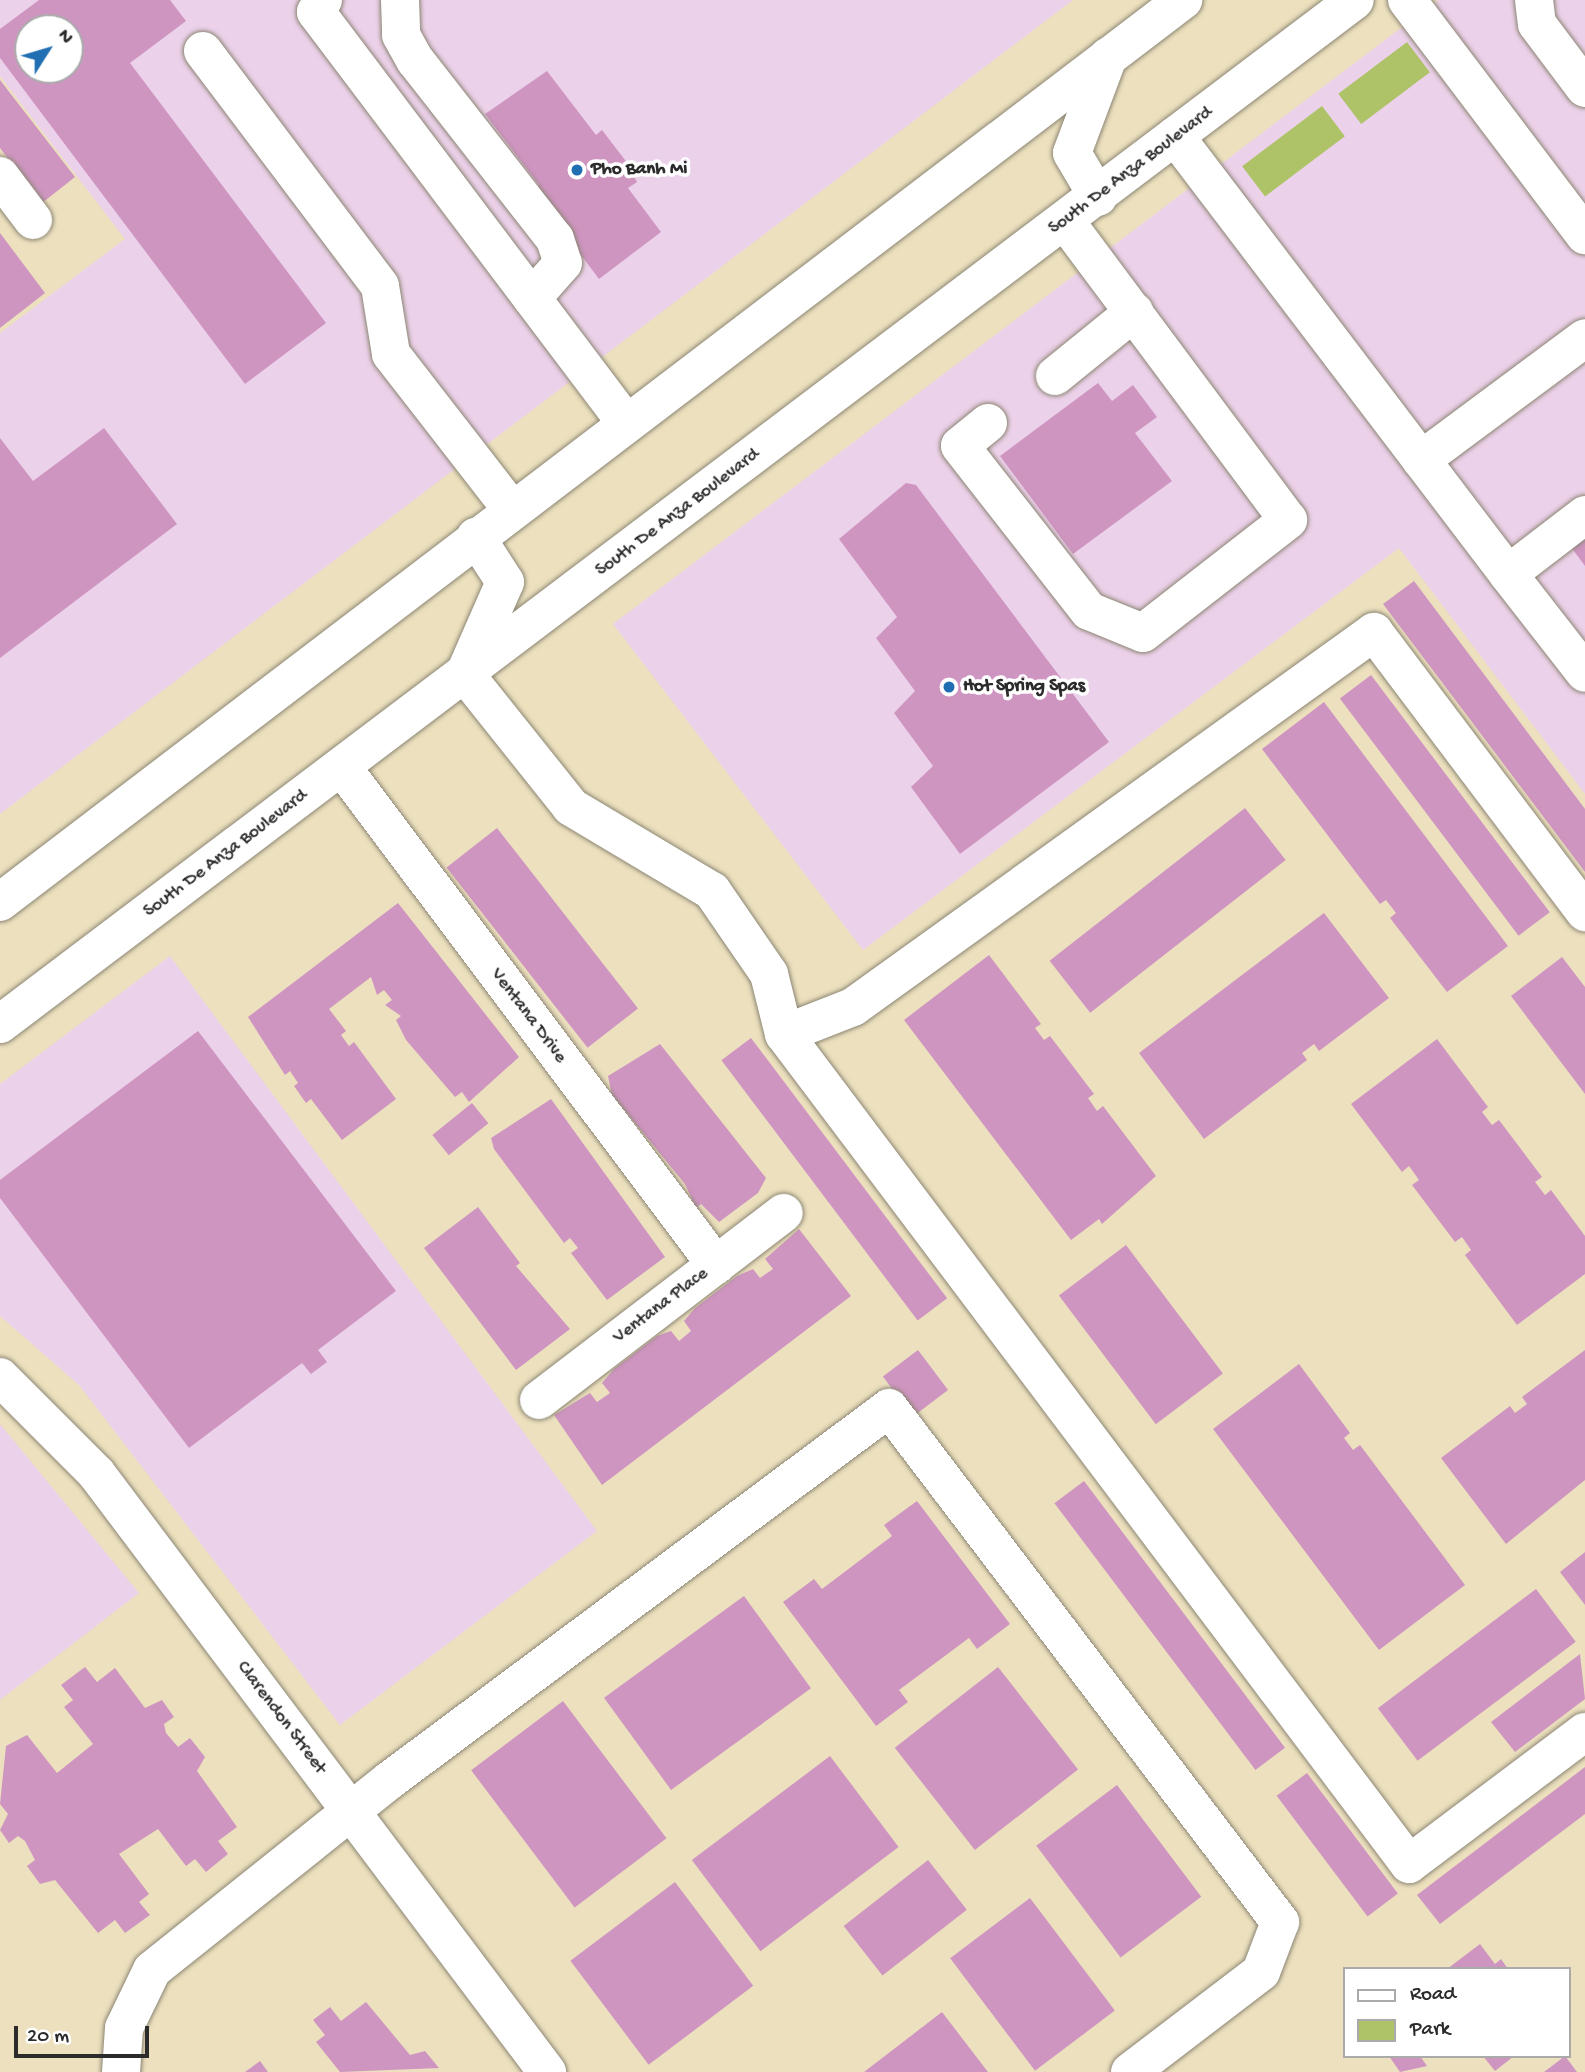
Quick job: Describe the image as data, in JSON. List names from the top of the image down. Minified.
{"streets":{"main road":["South De Anza Boulevard","Ventana Drive","Ventana Place","Clarendon Street"]},"crossings":[["South De Anza Boulevard","Ventana Drive"],["Ventana Drive","Ventana Place"]],"places":["Pho Banh Mi","Hot Spring Spas"],"legend":["Road","Park"],"scale_bar":"20 m","north":"top right"}
